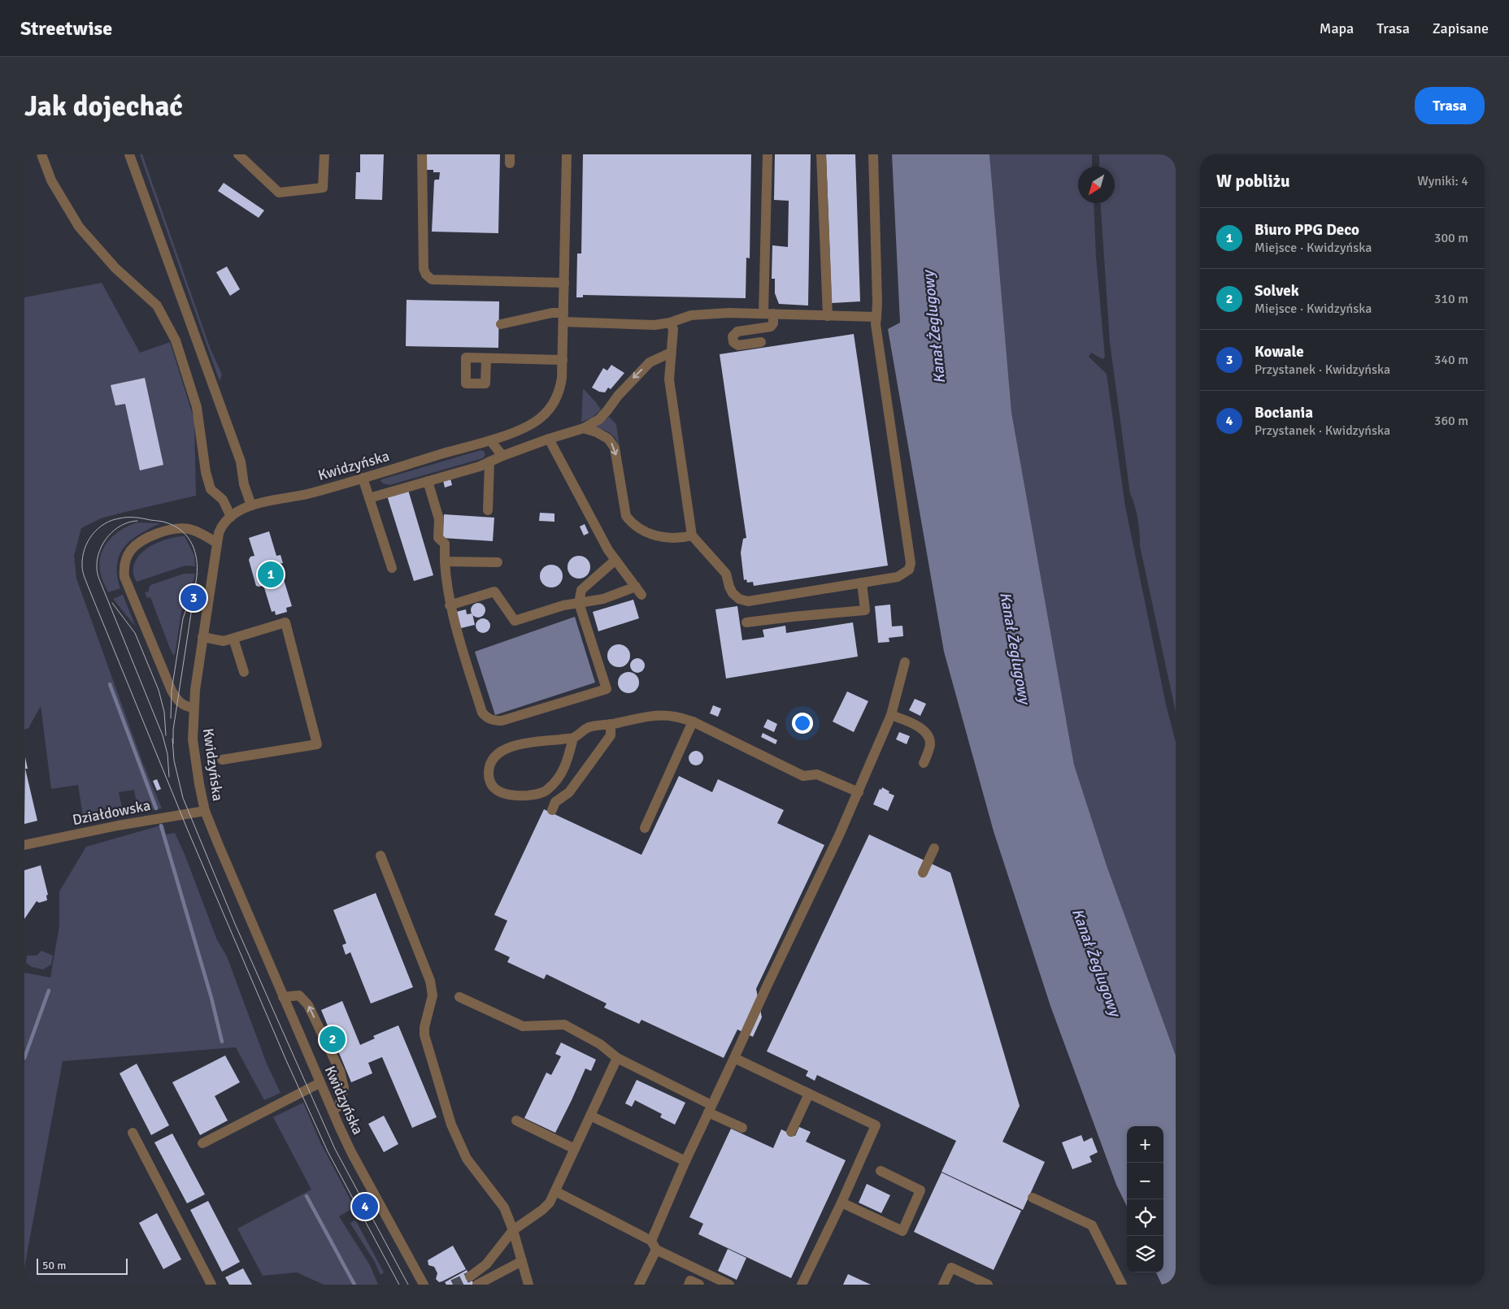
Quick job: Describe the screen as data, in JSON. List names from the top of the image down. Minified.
{"streets":{"street":["Kwidzyńska","Działdowska"]},"crossings":[["Kwidzyńska","Działdowska"]],"water":["Kanał Żeglugowy"],"scale_bar":"50 m","north":"bottom left","page":{"header":"Streetwise","nav":["Mapa","Trasa","Zapisane"],"buttons":"Trasa","title":"Jak dojechać","heading":["W pobliżu","Wyniki: 4"],"list":[{"mark":"1","name":"Biuro PPG Deco","note":"Miejsce · Kwidzyńska","value":"300 m"},{"mark":"2","name":"Solvek","note":"Miejsce · Kwidzyńska","value":"310 m"},{"mark":"3","name":"Kowale","note":"Przystanek · Kwidzyńska","value":"340 m"},{"mark":"4","name":"Bociania","note":"Przystanek · Kwidzyńska","value":"360 m"}],"pins":["1","3","2","4"],"map_buttons":["+","−"],"scale":"50 m"}}
